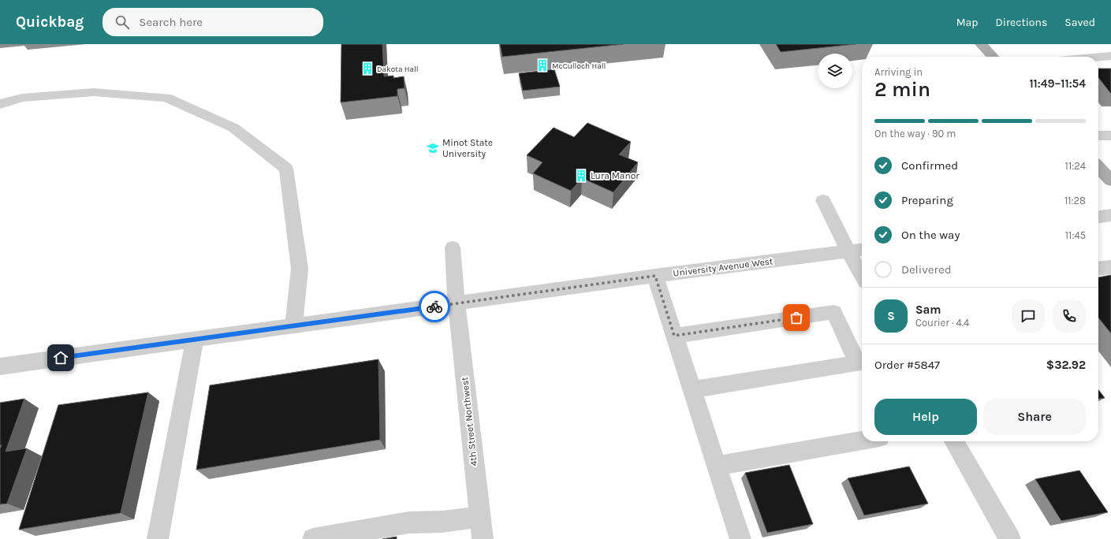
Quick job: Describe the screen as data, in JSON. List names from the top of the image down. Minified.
{"streets":{"street":["University Avenue West","4th Street Northwest"]},"crossings":[["University Avenue West","4th Street Northwest"]],"places":{"building":["McCulloch Hall","Dakota Hall","Lura Manor"],"school or university":["Minot State University"]},"page":{"header":"Quickbag","search":"Search here","nav":["Map","Directions","Saved"],"heading":["2 min","Arriving in","11:49–11:54"],"panel":["Sam","Courier · 4.4","Order #5847","$32.92"],"bar":"On the way · 90 m","list":[["Confirmed","11:24"],["Preparing","11:28"],["On the way","11:45"],"Delivered"],"round":"S","buttons":["Help","Share"]}}
